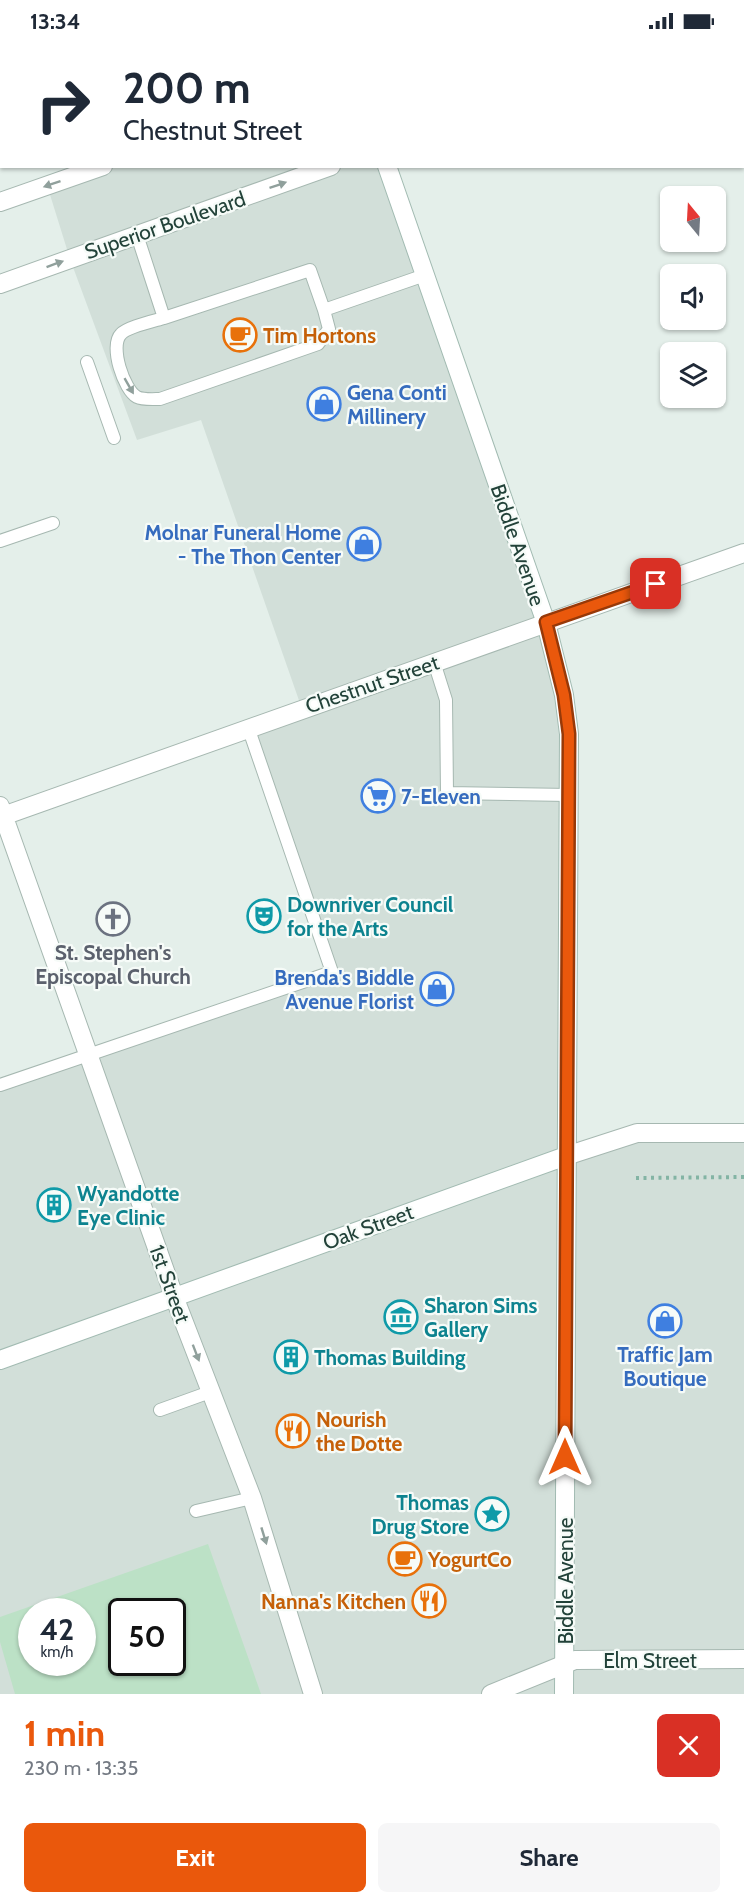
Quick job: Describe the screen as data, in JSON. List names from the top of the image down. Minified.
{"streets":{"street":["Superior Boulevard","Biddle Avenue","Chestnut Street","Oak Street","1st Street","Elm Street"]},"crossings":[["Biddle Avenue","Chestnut Street"],["Biddle Avenue","Oak Street"],["Biddle Avenue","Elm Street"],["Chestnut Street","1st Street"],["Oak Street","1st Street"]],"places":{"cafe":["Tim Hortons","YogurtCo"],"shop":["Gena Conti Millinery","Molnar Funeral Home - The Thon Center","Brenda's Biddle Avenue Florist","Traffic Jam Boutique"],"supermarket":["7-Eleven"],"theatre":["Downriver Council for the Arts"],"church":["St. Stephen's Episcopal Church"],"building":["Wyandotte Eye Clinic","Thomas Building"],"museum":["Sharon Sims Gallery"],"restaurant":["Nourish the Dotte","Nanna's Kitchen"],"place":["Thomas Drug Store"]},"north":"top","page":{"status":"13:34","turn":["200 m","Chestnut Street"],"speed":"42 km/h","limit":"50","heading":["1 min","230 m · 13:35"],"buttons":["Exit","Share"]}}
